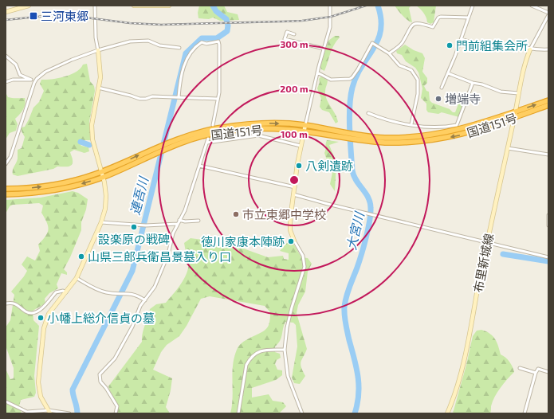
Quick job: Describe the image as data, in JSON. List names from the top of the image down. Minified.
{"streets":{"highway":["国道151号"],"street":["布里新城線"]},"crossings":[["国道151号","布里新城線"]],"water":["連吾川","大宮川"],"places":{"transit":["三河東郷"],"other":["門前組集会所","増端寺","八剣遺跡","市立東郷中学校","設楽原の戦碑","徳川家康本陣跡","山県三郎兵衛昌景墓入り口","小幡上総介信貞の墓"]},"rings":["300 m","200 m","100 m"]}
